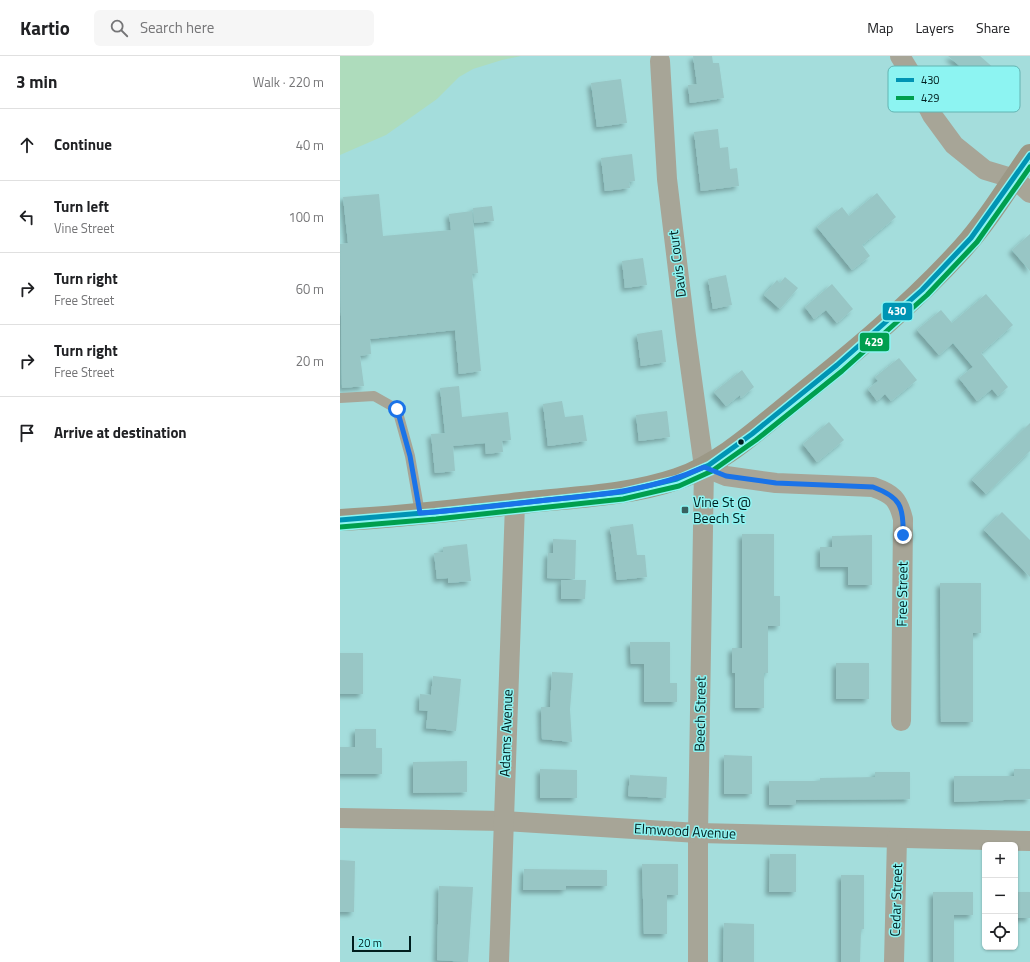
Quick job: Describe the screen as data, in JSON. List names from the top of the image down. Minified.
{"streets":{"street":["Davis Court","Free Street","Beech Street","Adams Avenue","Elmwood Avenue","Cedar Street"]},"crossings":[["Davis Court","Free Street"],["Davis Court","Beech Street"],["Free Street","Beech Street"],["Beech Street","Elmwood Avenue"],["Adams Avenue","Elmwood Avenue"],["Elmwood Avenue","Cedar Street"]],"places":{"transit":["Vine St @ Beech St"]},"lines":["transit line 430","transit line 429"],"legend":["430","429"],"scale_bar":"20 m","page":{"header":"Kartio","search":"Search here","nav":["Map","Layers","Share"],"heading":["3 min","Walk · 220 m"],"list":[["Continue","40 m"],["Turn left","Vine Street","100 m"],["Turn right","Free Street","60 m"],["Turn right","Free Street","20 m"],"Arrive at destination"],"map_buttons":["+","−"],"scale":"20 m"}}
